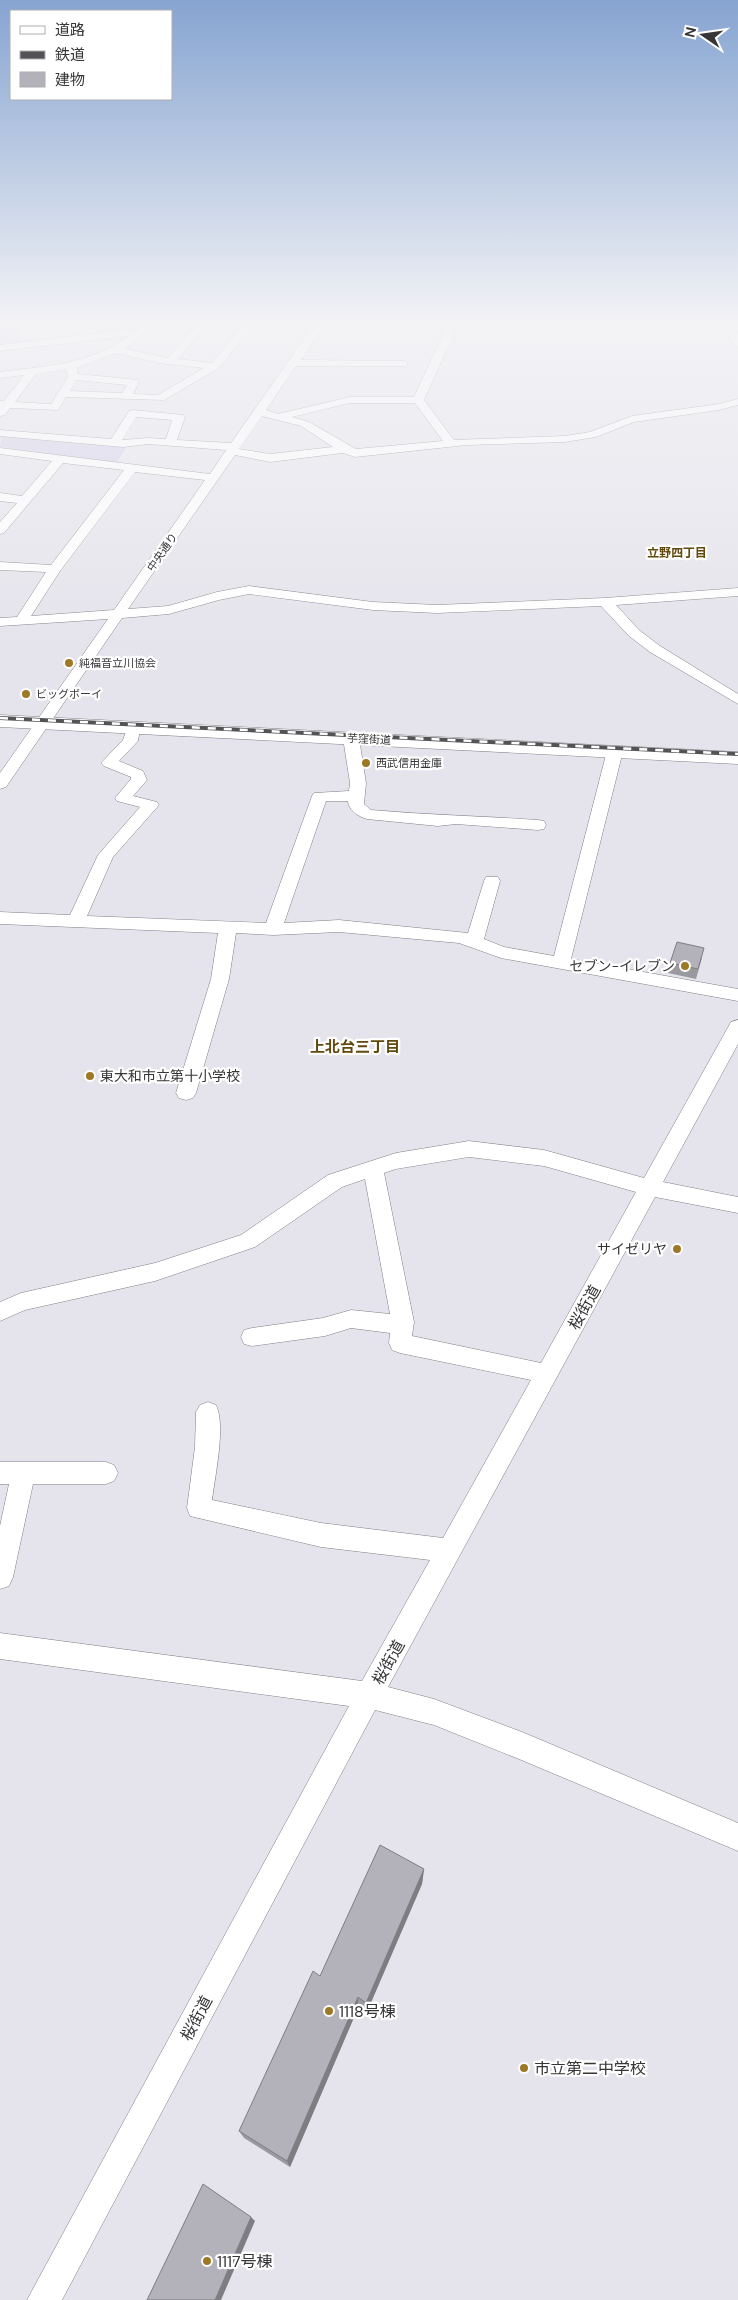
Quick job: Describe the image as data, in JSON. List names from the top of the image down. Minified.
{"streets":{"main road":["芋窪街道"],"street":["中央通り","桜街道"]},"crossings":[["中央通り","芋窪街道"]],"districts":["立野四丁目","上北台三丁目"],"places":["純福音立川協会","ビッグボーイ","西武信用金庫","セブン-イレブン","東大和市立第十小学校","サイゼリヤ","1118号棟","市立第二中学校","1117号棟"],"legend":["道路","鉄道","建物"],"north":"left"}
